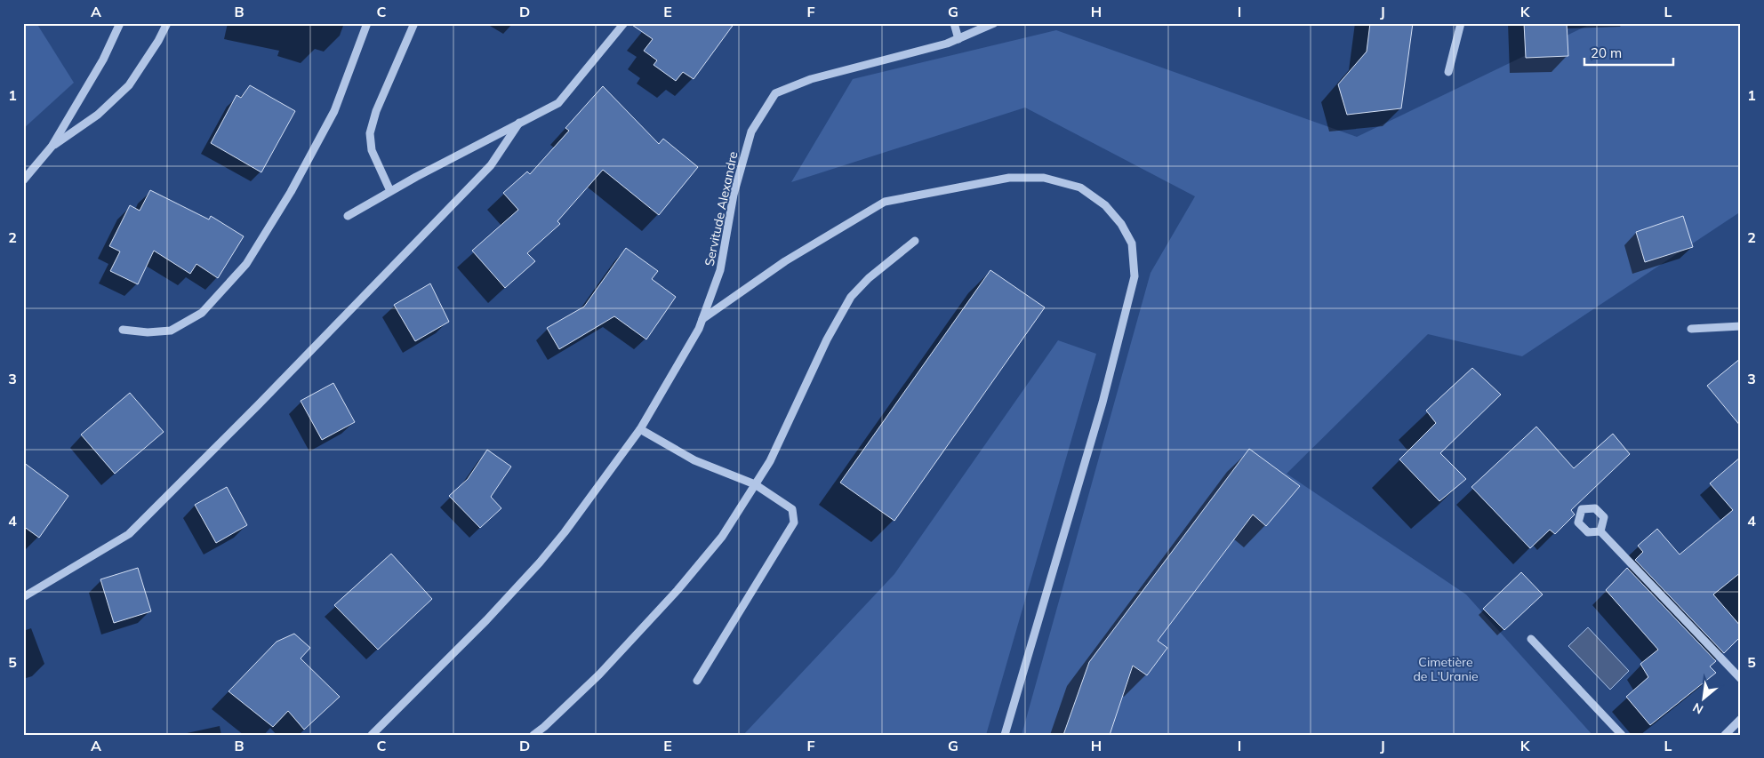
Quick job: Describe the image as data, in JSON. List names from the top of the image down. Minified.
{"streets":{"street":["Servitude Alexandre"]},"parks":["Cimetière de L'Uranie"],"scale_bar":"20 m","north":"bottom left","grid":{"columns":["A","B","C","D","E","F","G","H","I","J","K","L"],"rows":["1","2","3","4","5"]}}
